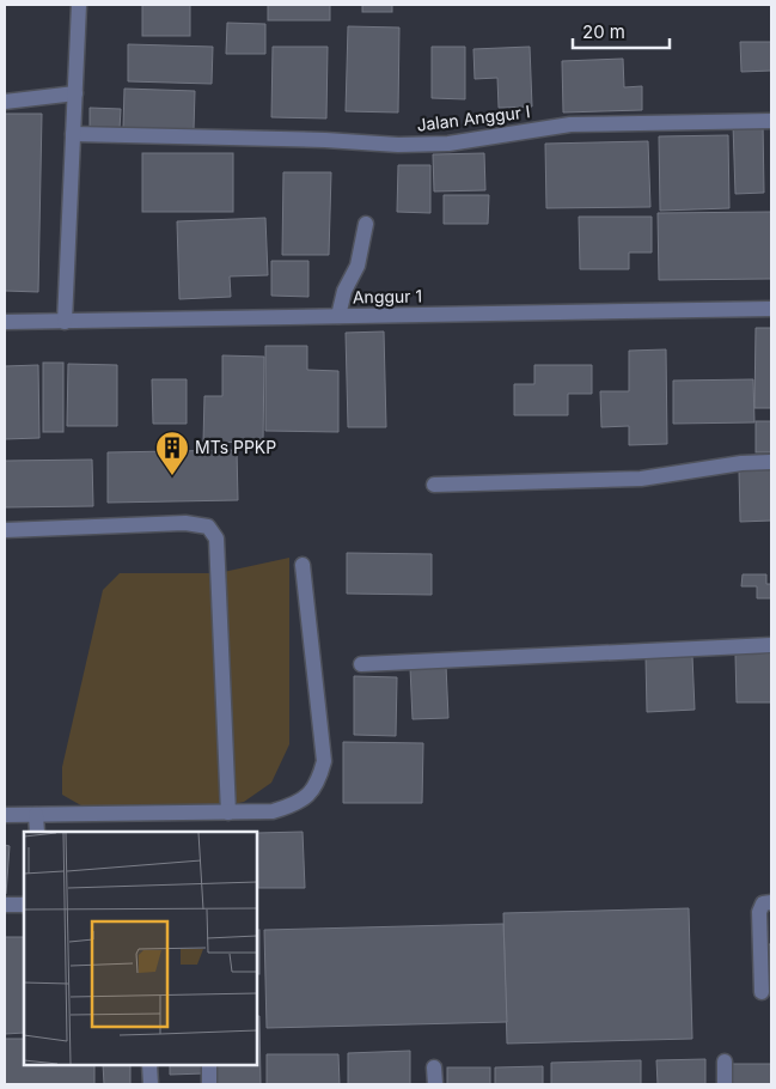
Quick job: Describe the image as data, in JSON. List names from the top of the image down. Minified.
{"streets":{"street":["Jalan Anggur I","Anggur 1"]},"places":{"building":["MTs PPKP"]},"scale_bar":"20 m"}
